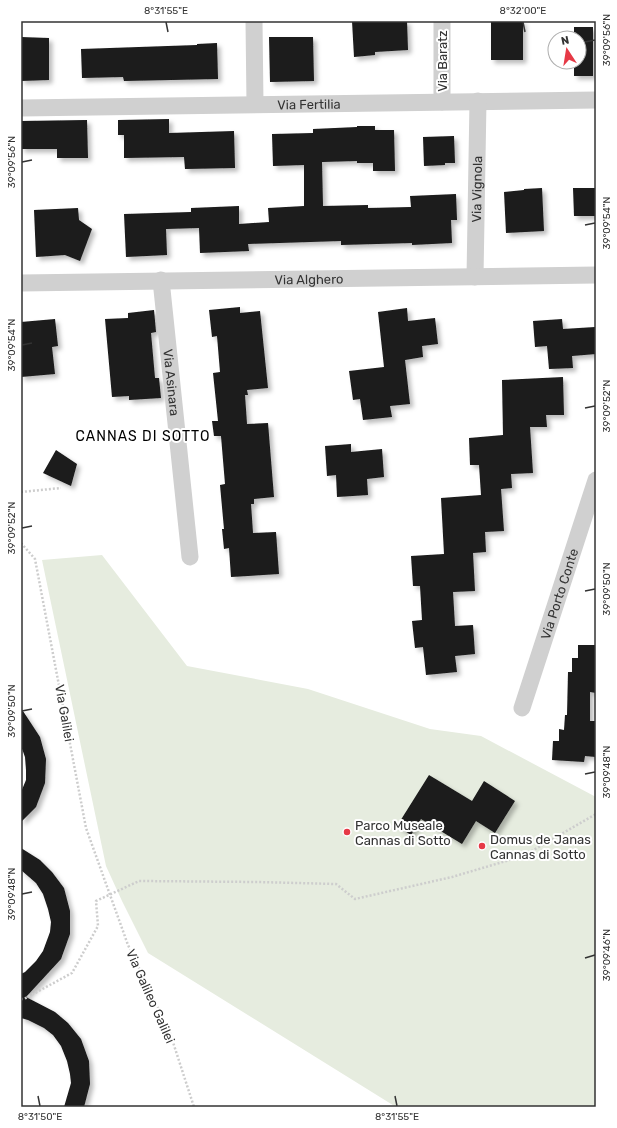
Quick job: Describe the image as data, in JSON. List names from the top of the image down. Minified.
{"streets":{"street":["Via Baratz","Via Fertilia","Via Vignola","Via Alghero","Via Asinara","Via Porto Conte"],"path":["Via Galilei","Via Galileo Galilei"]},"crossings":[["Via Baratz","Via Fertilia"],["Via Fertilia","Via Vignola"],["Via Vignola","Via Alghero"],["Via Alghero","Via Asinara"],["Via Galilei","Via Galileo Galilei"]],"districts":["CANNAS DI SOTTO"],"places":["Parco Museale Cannas di Sotto","Domus de Janas Cannas di Sotto"],"north":"top","coordinates":["8°31'55\"E","8°32'00\"E","39°09'56\"N","39°09'54\"N","39°09'52\"N","39°09'50\"N","39°09'48\"N","39°09'46\"N","8°31'50\"E"]}
